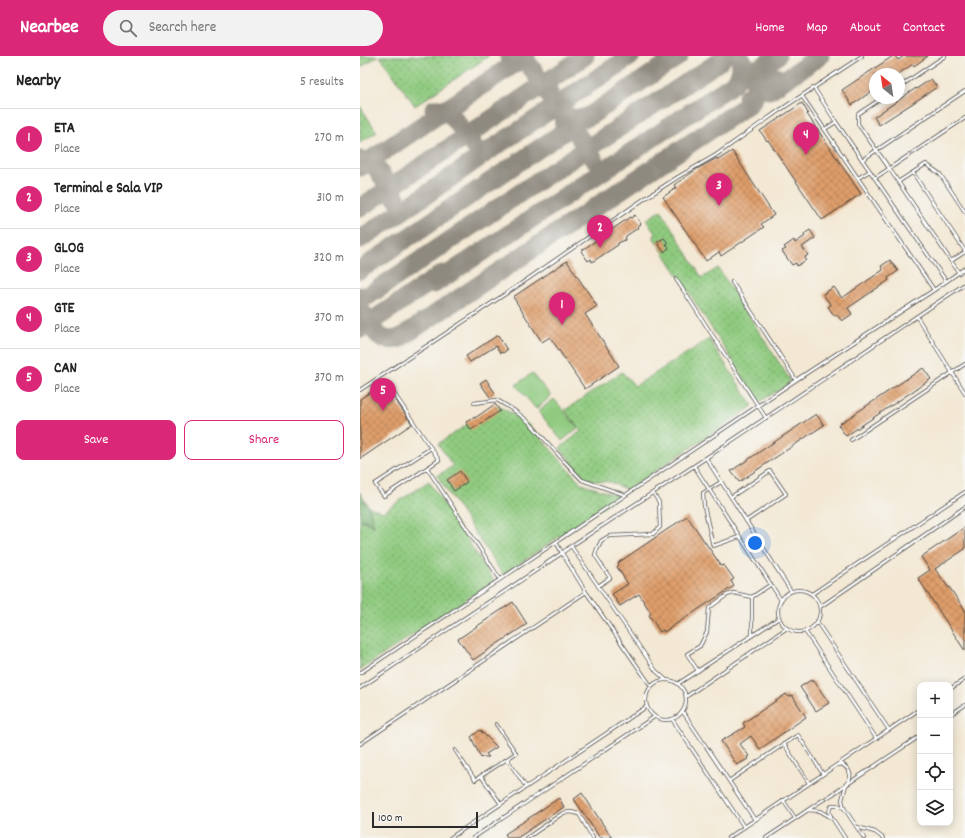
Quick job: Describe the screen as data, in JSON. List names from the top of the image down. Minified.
{"scale_bar":"100 m","north":"top left","page":{"header":"Nearbee","search":"Search here","nav":["Home","Map","About","Contact"],"heading":["Nearby","5 results"],"list":[{"mark":"1","name":"ETA","note":"Place","value":"270 m"},{"mark":"2","name":"Terminal e Sala VIP","note":"Place","value":"310 m"},{"mark":"3","name":"GLOG","note":"Place","value":"320 m"},{"mark":"4","name":"GTE","note":"Place","value":"370 m"},{"mark":"5","name":"CAN","note":"Place","value":"370 m"}],"pins":["4","3","2","1","5"],"buttons":["Save","Share"],"map_buttons":["+","−"],"scale":"100 m"}}
